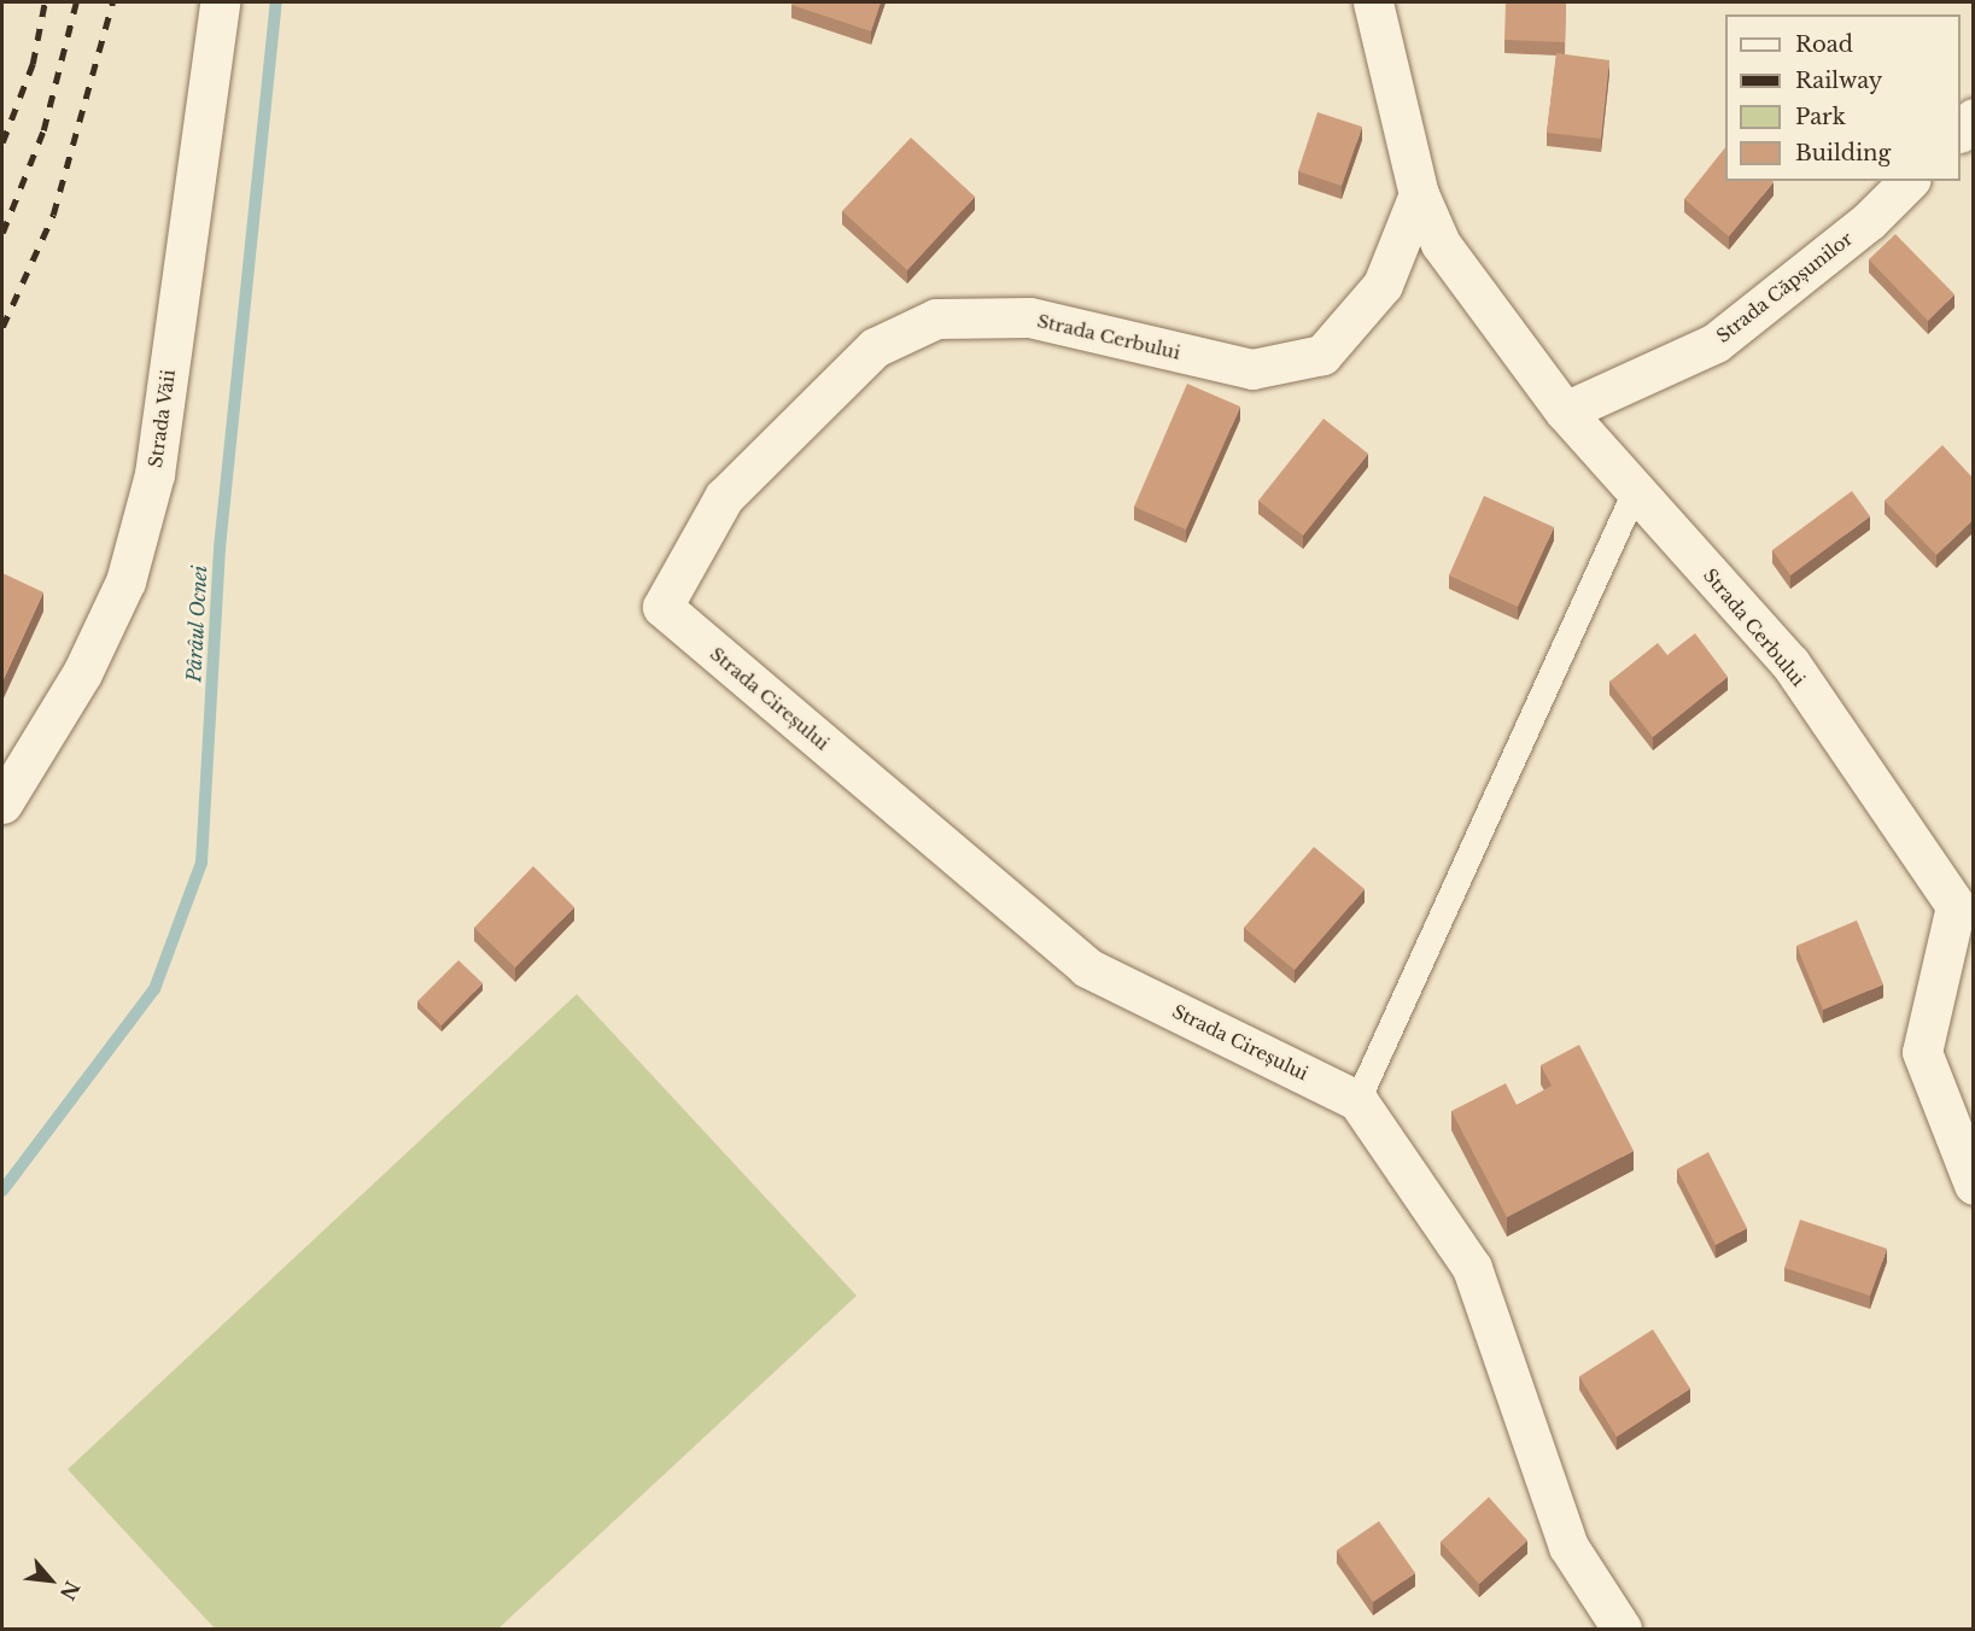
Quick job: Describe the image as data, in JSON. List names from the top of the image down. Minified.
{"streets":{"street":["Strada Căpșunilor","Strada Cerbului","Strada Văii","Strada Cireșului"]},"crossings":[["Strada Căpșunilor","Strada Cerbului"],["Strada Cerbului","Strada Cireșului"]],"water":["Pârâul Ocnei"],"legend":["Road","Railway","Park","Building"],"north":"bottom right"}
